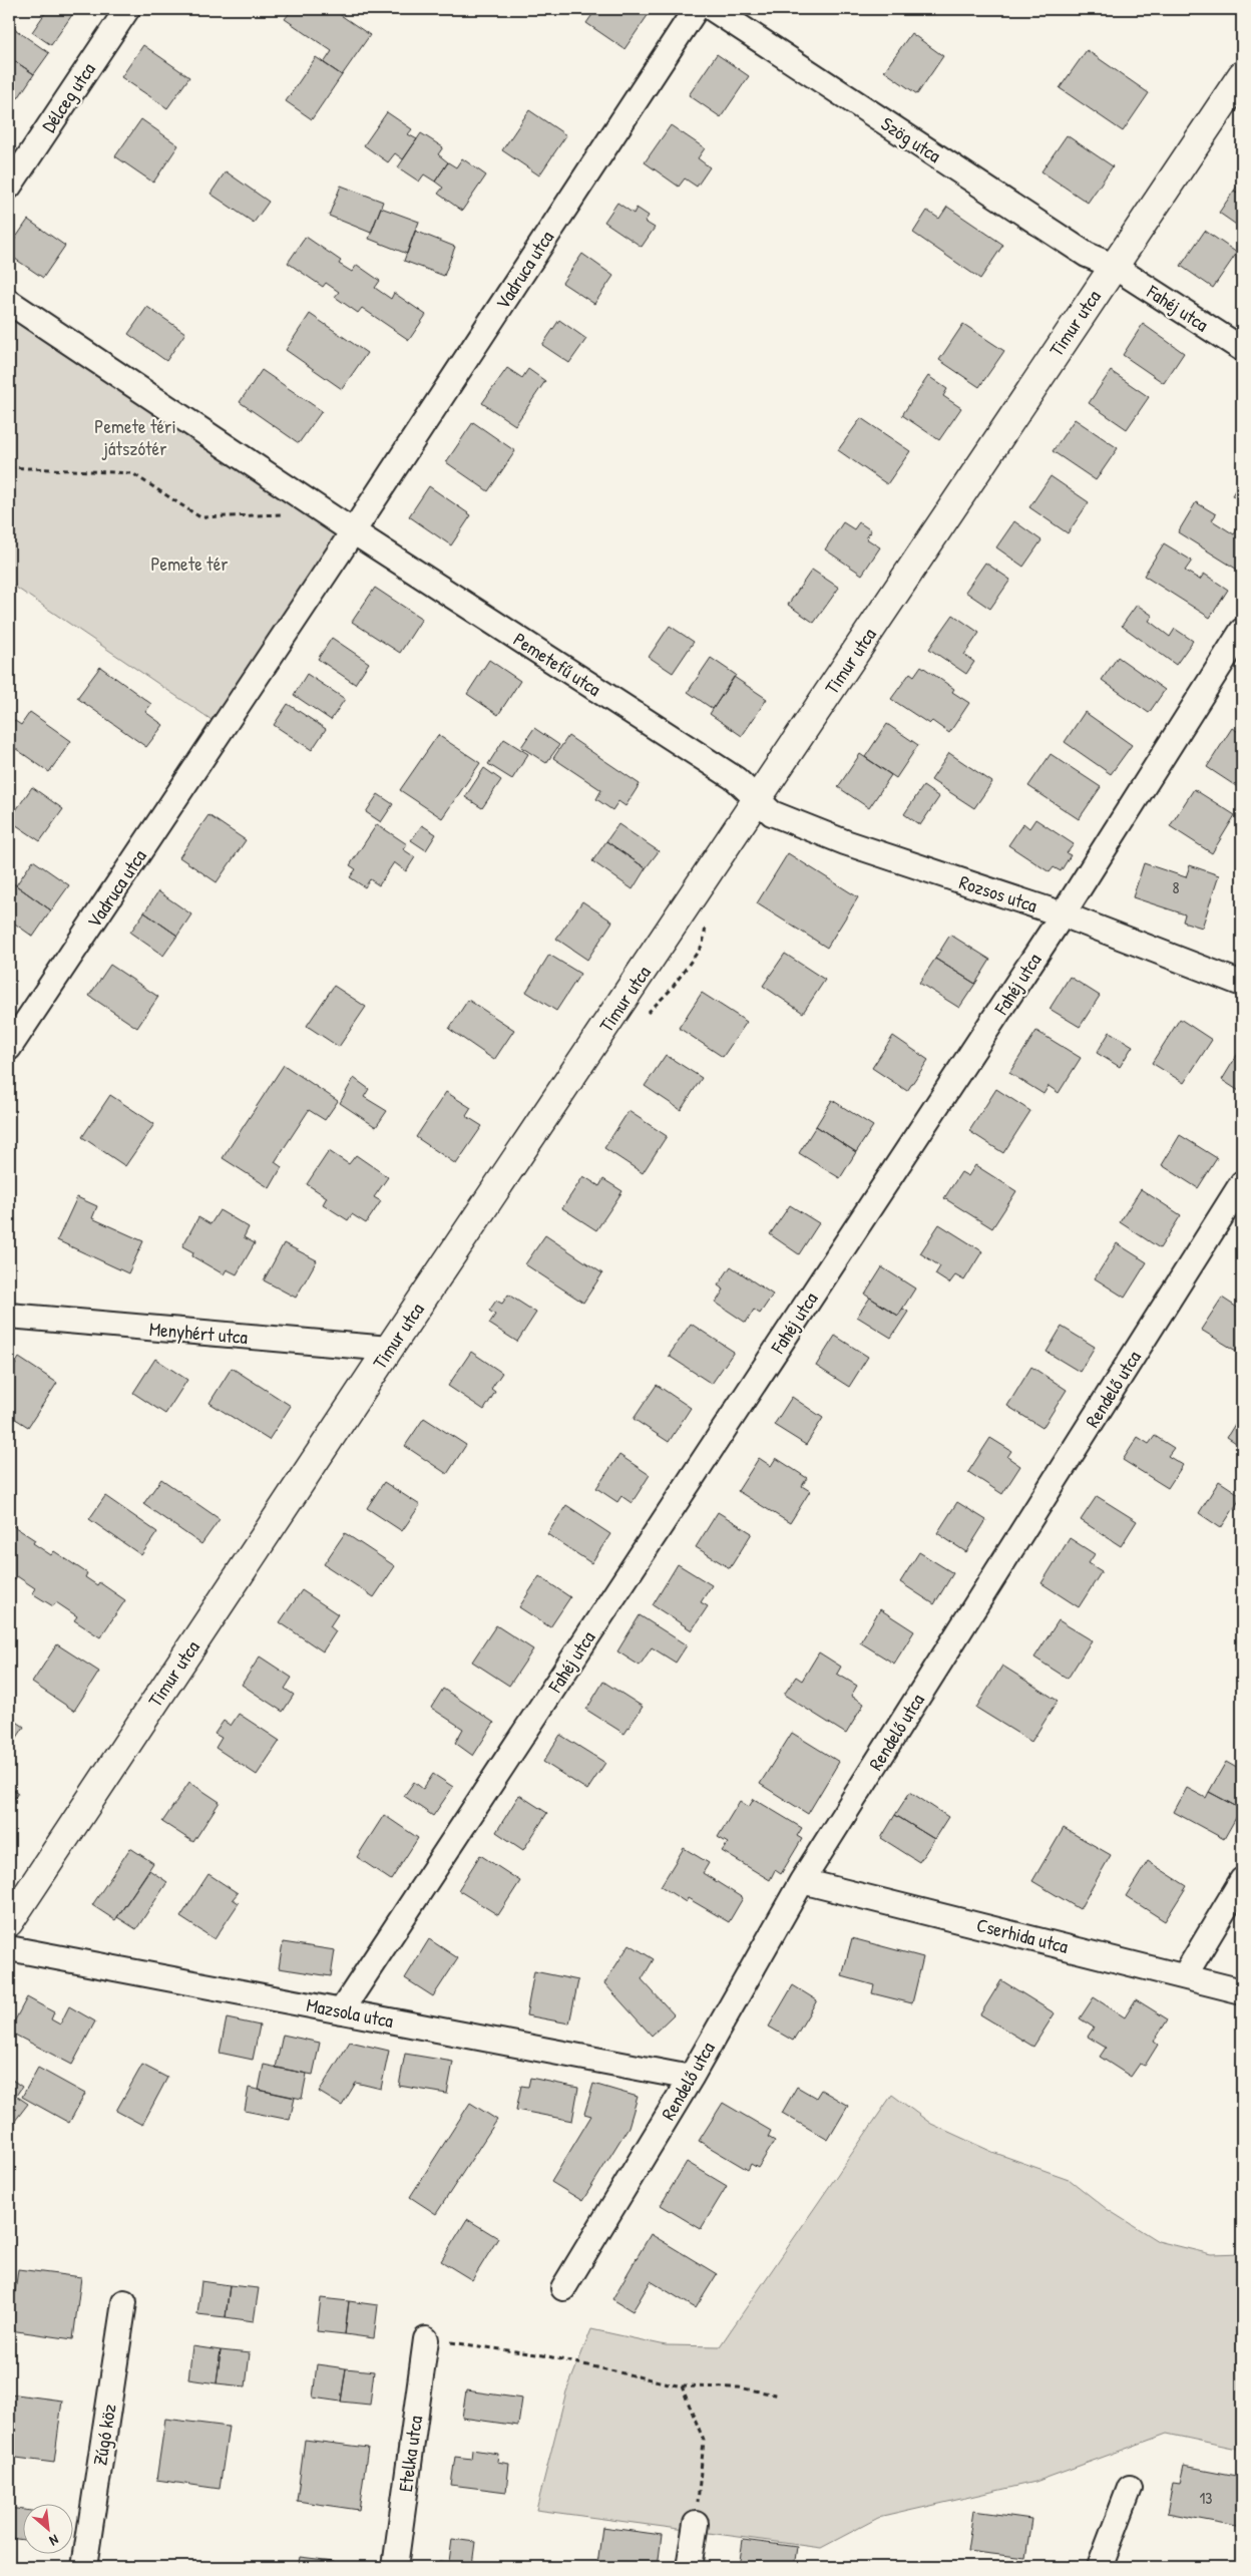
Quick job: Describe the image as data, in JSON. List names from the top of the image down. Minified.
{"streets":{"street":["Délceg utca","Szög utca","Vadruca utca","Fahéj utca","Timur utca","Pemetefű utca","Rozsos utca","Menyhért utca","Rendelő utca","Cserhida utca","Mazsola utca","Zúgó köz","Etelka utca"]},"crossings":[["Szög utca","Fahéj utca"],["Szög utca","Timur utca"],["Vadruca utca","Pemetefű utca"],["Fahéj utca","Timur utca"],["Fahéj utca","Rozsos utca"],["Fahéj utca","Mazsola utca"],["Timur utca","Pemetefű utca"],["Timur utca","Rozsos utca"],["Timur utca","Menyhért utca"],["Pemetefű utca","Rozsos utca"],["Rendelő utca","Cserhida utca"],["Rendelő utca","Mazsola utca"]],"parks":["Pemete téri játszótér","Pemete tér"],"house_numbers":["8","13"],"north":"bottom right"}
